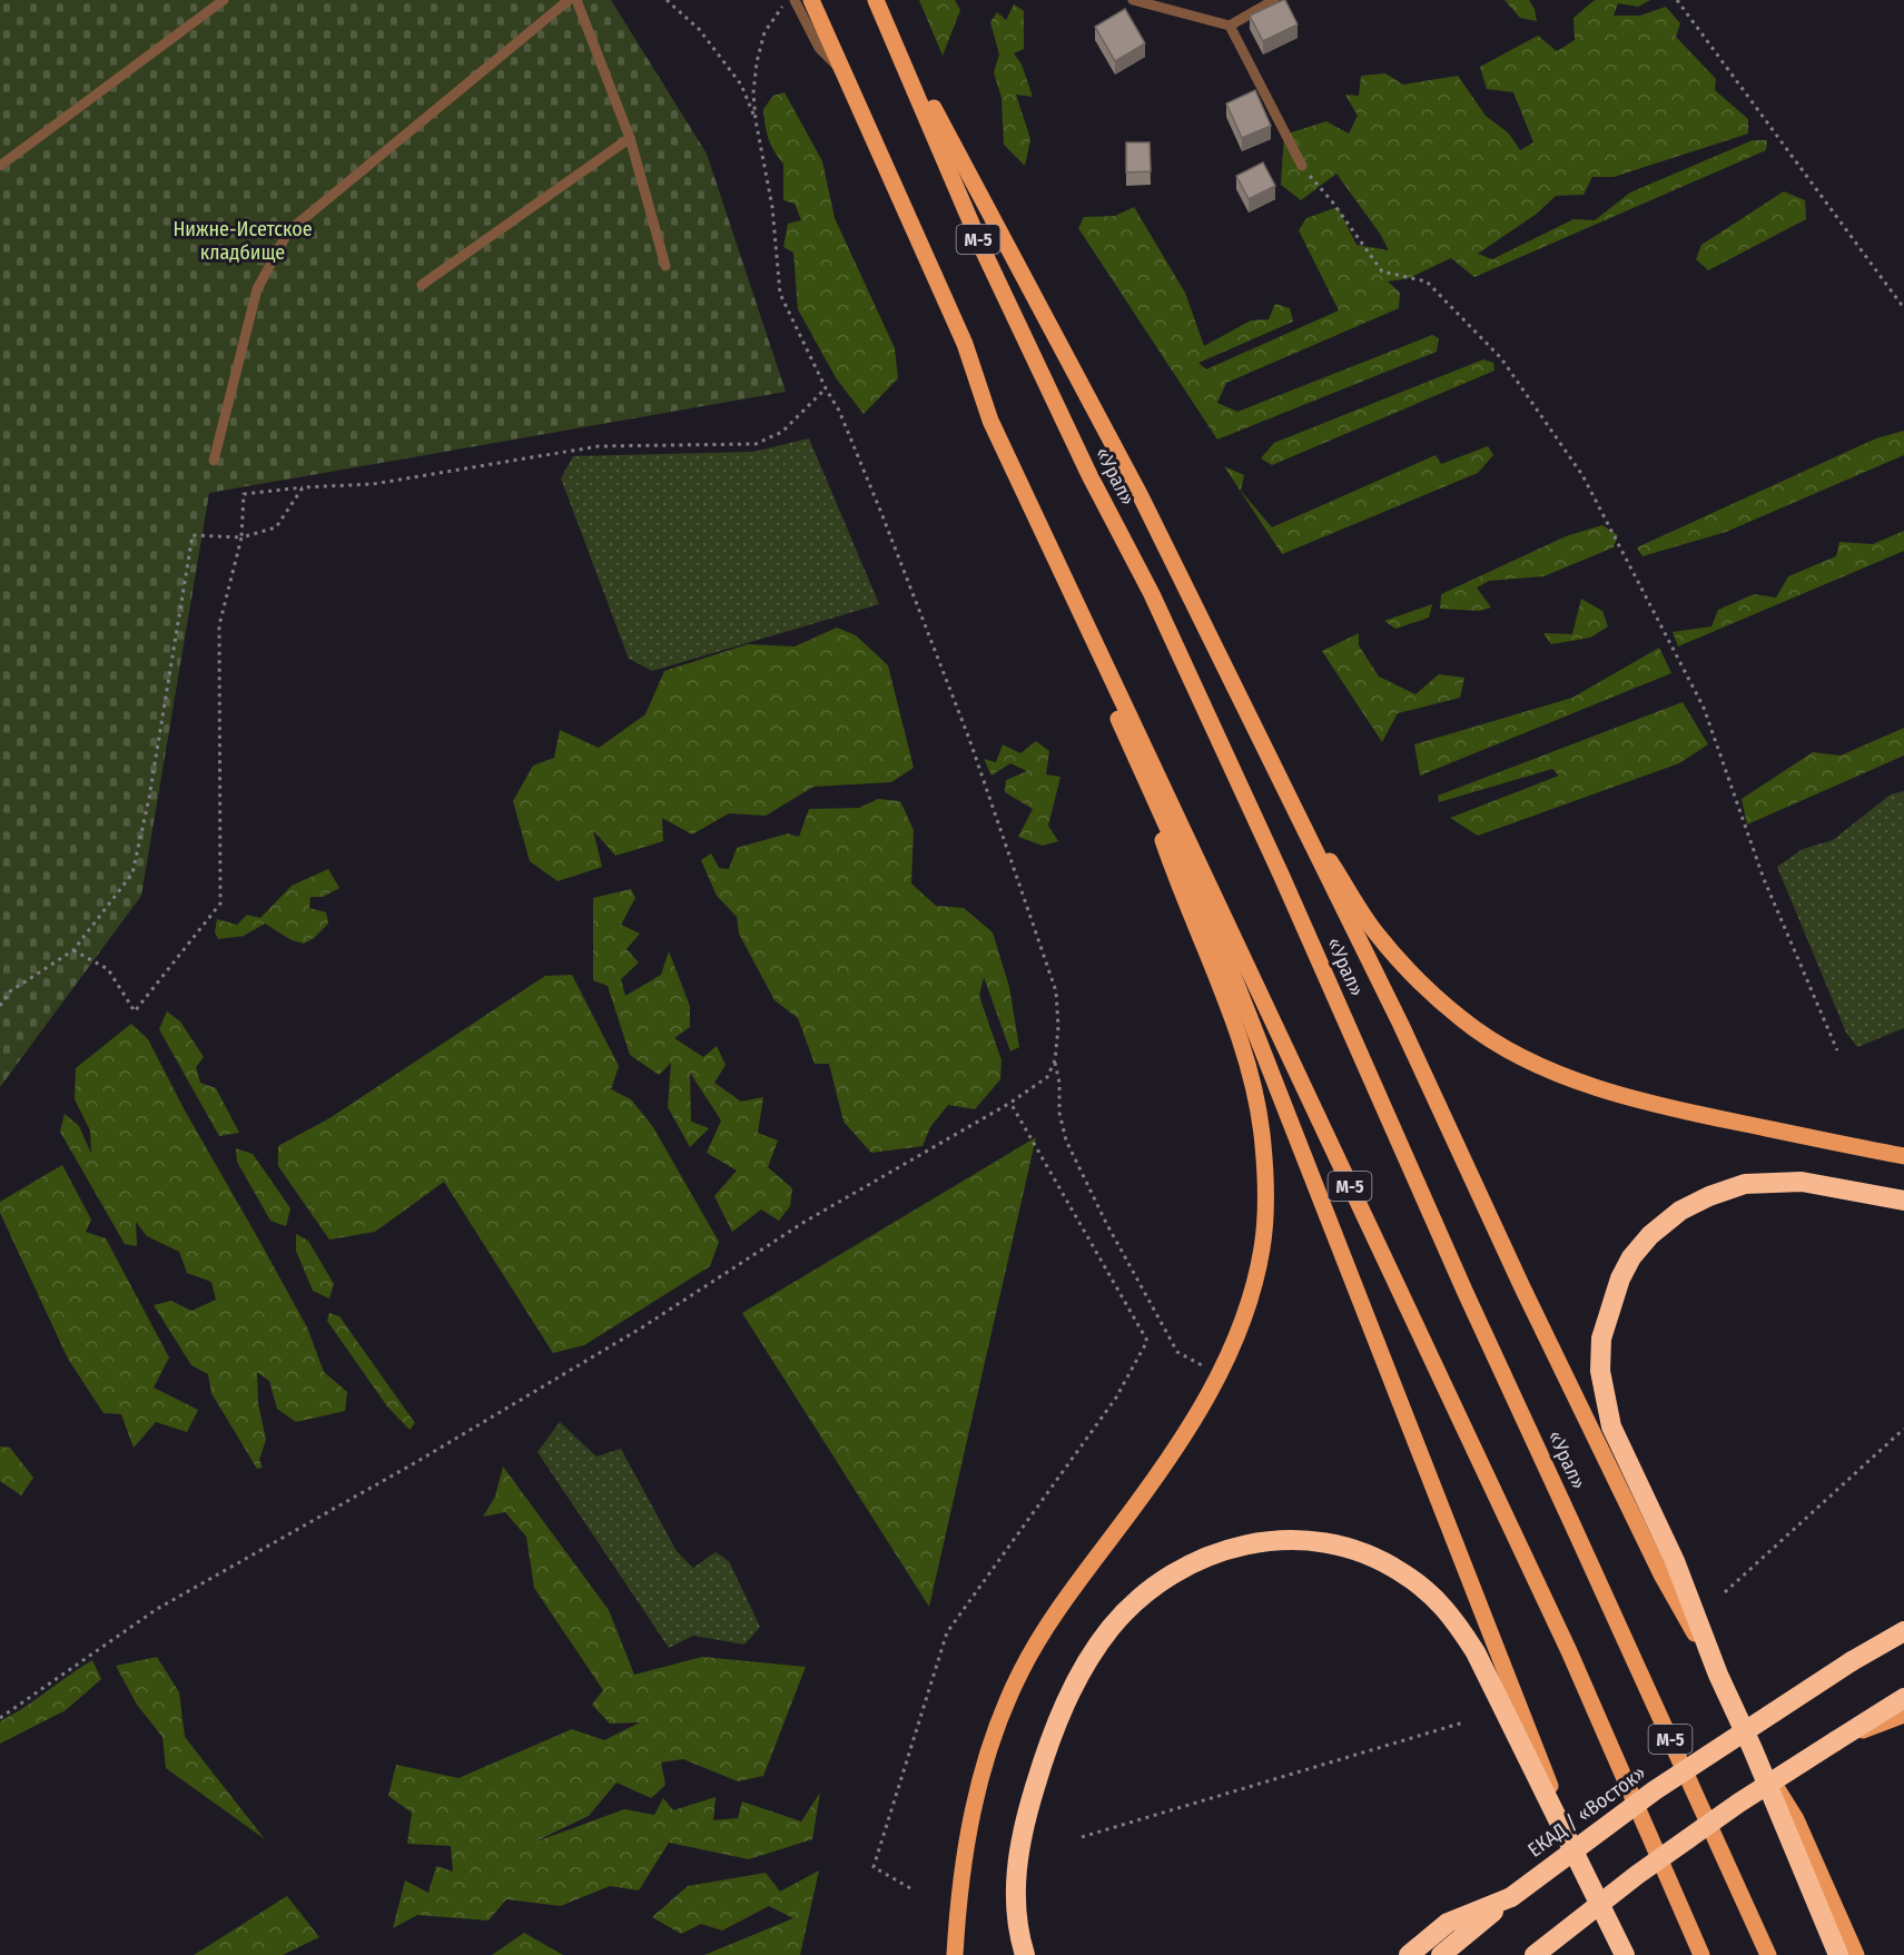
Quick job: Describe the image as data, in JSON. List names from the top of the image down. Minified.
{"streets":{"highway":["ЕКАД / «Восток»"],"main road":["М-5","«Урал»"]},"parks":["Нижне-Исетское кладбище"]}
